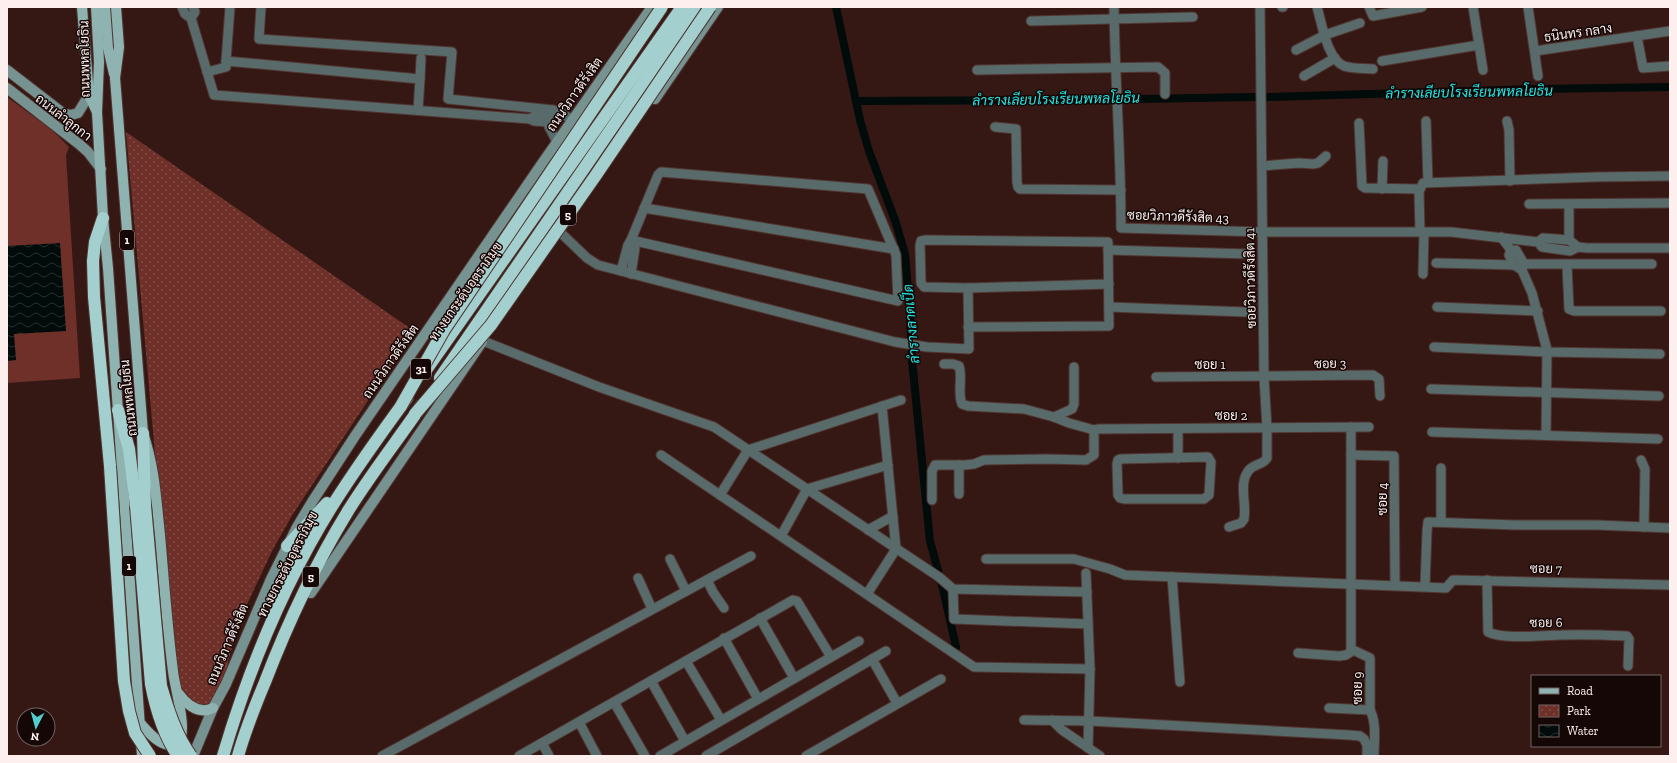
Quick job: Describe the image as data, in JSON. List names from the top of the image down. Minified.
{"streets":{"highway":["ถนนวิภาวดีรังสิต","5","ทางยกระดับอุตราภิมุข","31"],"main road":["ถนนพหลโยธิน","ถนนลำลูกกา","1"],"street":["ธนินทร กลาง","ซอยวิภาวดีรังสิต 43","ซอยวิภาวดีรังสิต 41","ซอย 3","ซอย 1","ซอย 2","ซอย 4","ซอย 7","ซอย 6","ซอย 9"]},"crossings":[["ถนนพหลโยธิน","ถนนลำลูกกา"],["5","ทางยกระดับอุตราภิมุข"],["ซอยวิภาวดีรังสิต 43","ซอยวิภาวดีรังสิต 41"],["ซอยวิภาวดีรังสิต 41","ซอย 3"],["ซอยวิภาวดีรังสิต 41","ซอย 1"],["ซอยวิภาวดีรังสิต 41","ซอย 2"],["ซอย 3","ซอย 1"],["ซอย 7","ซอย 6"]],"water":["ลำรางเลียบโรงเรียนพหลโยธิน","ลำรางลาดเป็ด"],"legend":["Road","Park","Water"],"north":"bottom"}
